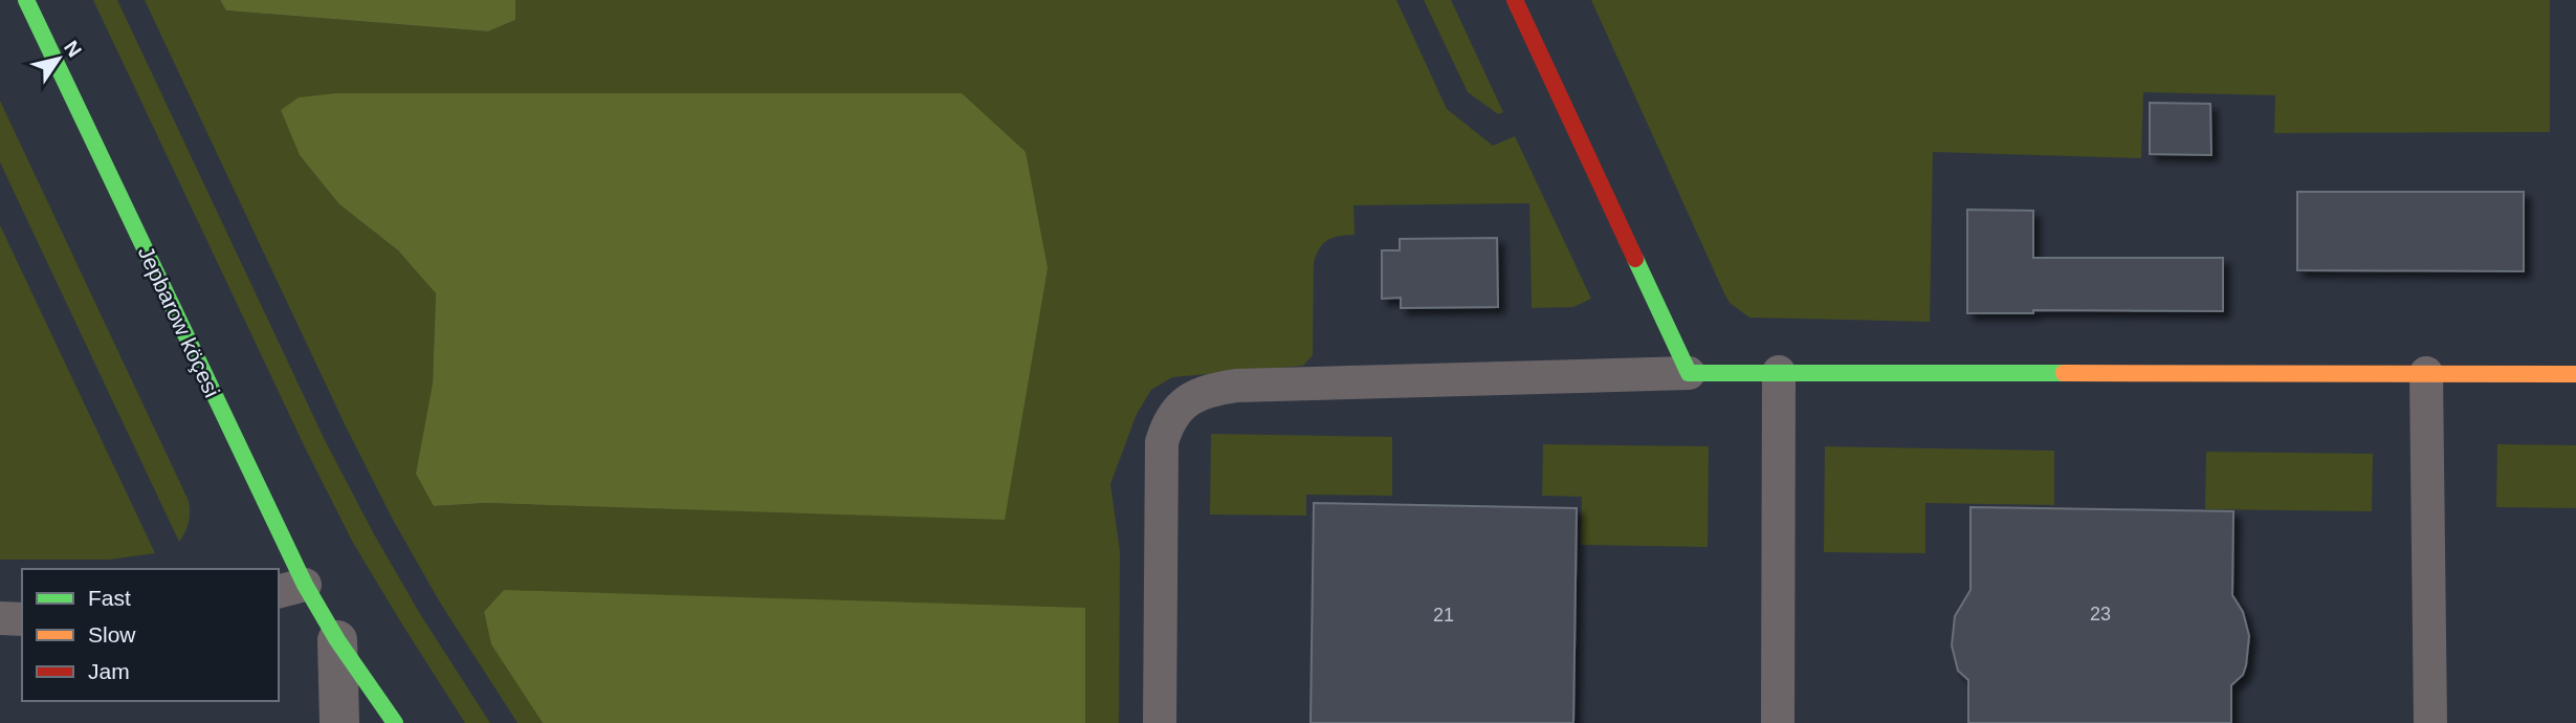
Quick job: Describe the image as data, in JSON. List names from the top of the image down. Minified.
{"streets":{"street":["Jepbarow köçesi"]},"house_numbers":["23","21"],"legend":["Fast","Slow","Jam"],"north":"top right"}
